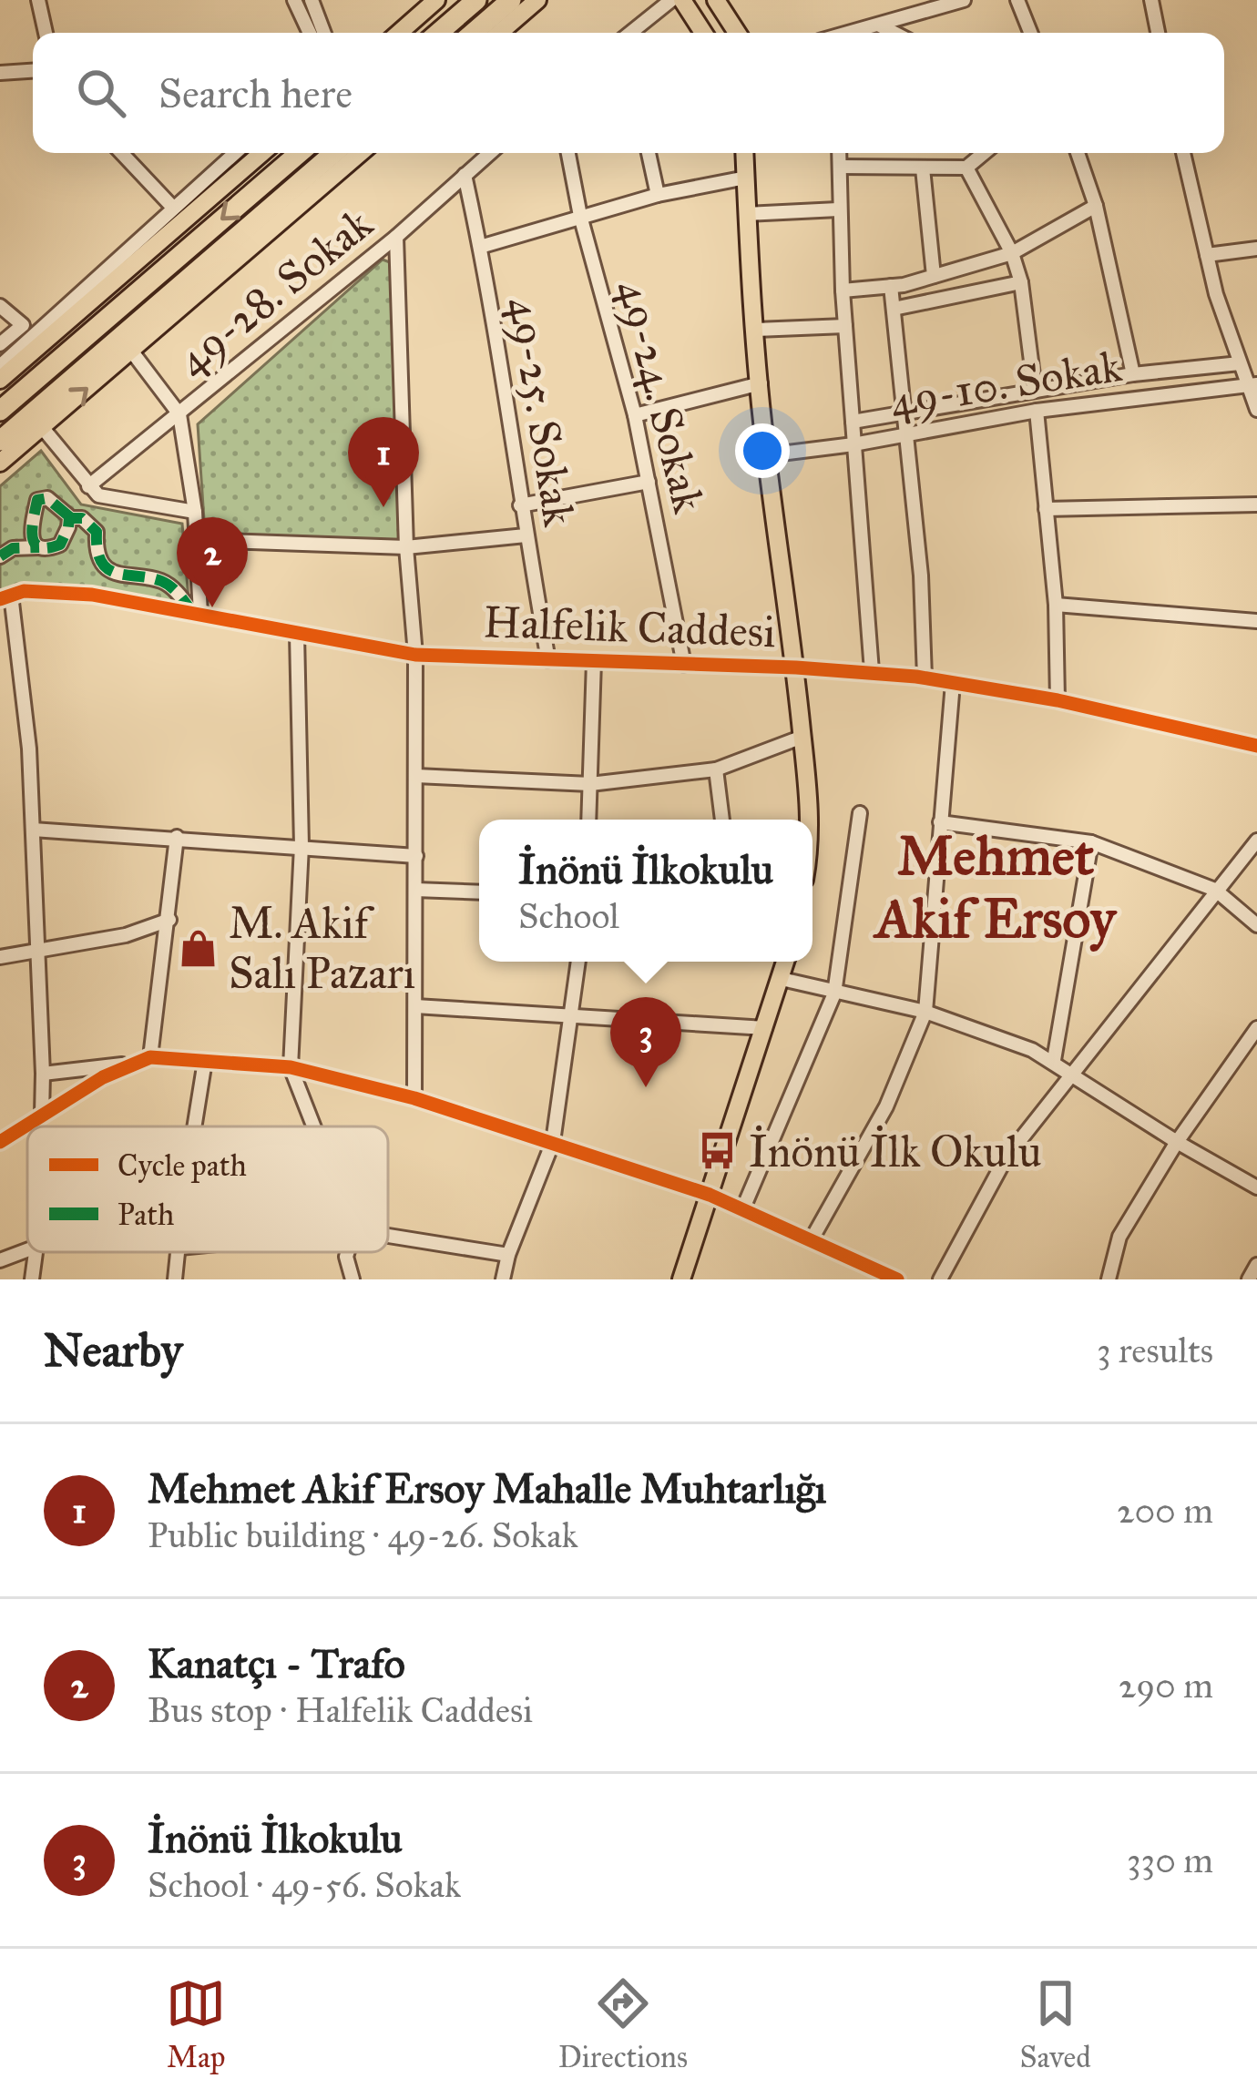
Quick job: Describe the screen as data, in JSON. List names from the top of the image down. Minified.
{"streets":{"street":["49-28. Sokak","49-10. Sokak","49-24. Sokak","49-25. Sokak","Halfelik Caddesi"]},"crossings":[["49-28. Sokak","49-25. Sokak"],["49-24. Sokak","Halfelik Caddesi"],["49-25. Sokak","Halfelik Caddesi"]],"districts":["Mehmet Akif Ersoy"],"places":{"shop":["M. Akif Salı Pazarı"],"bus stop":["İnönü İlk Okulu"]},"legend":["Cycle path","Path"],"page":{"search":"Search here","pins":["1","2","3"],"popup":["İnönü İlkokulu","School"],"heading":["Nearby","3 results"],"list":[{"mark":"1","name":"Mehmet Akif Ersoy Mahalle Muhtarlığı","note":"Public building · 49-26. Sokak","value":"200 m"},{"mark":"2","name":"Kanatçı - Trafo","note":"Bus stop · Halfelik Caddesi","value":"290 m"},{"mark":"3","name":"İnönü İlkokulu","note":"School · 49-56. Sokak","value":"330 m"}],"nav":["Map","Directions","Saved"]}}
